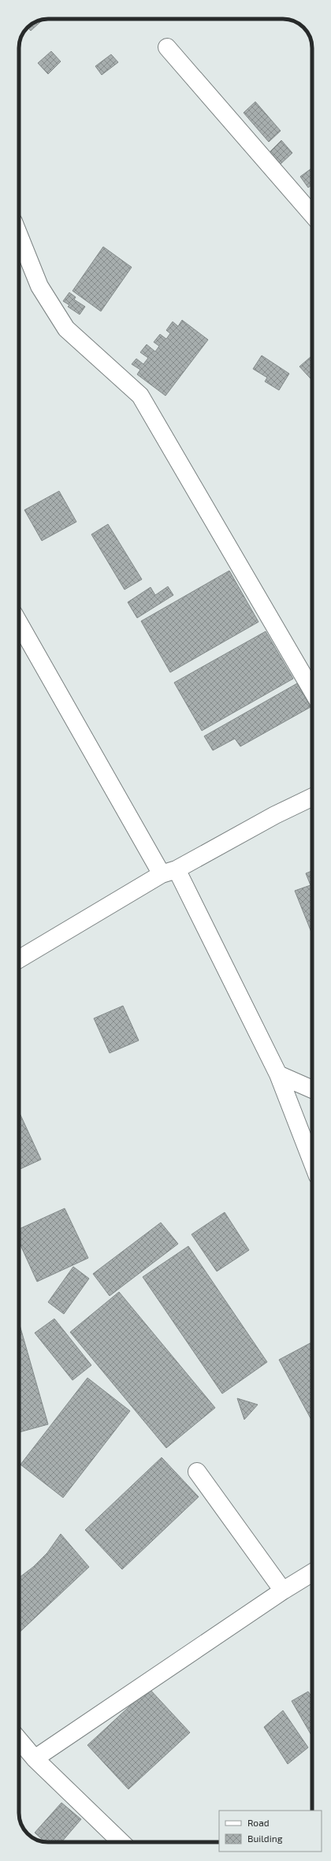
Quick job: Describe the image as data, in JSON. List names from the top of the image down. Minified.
{"legend":["Road","Building"]}
